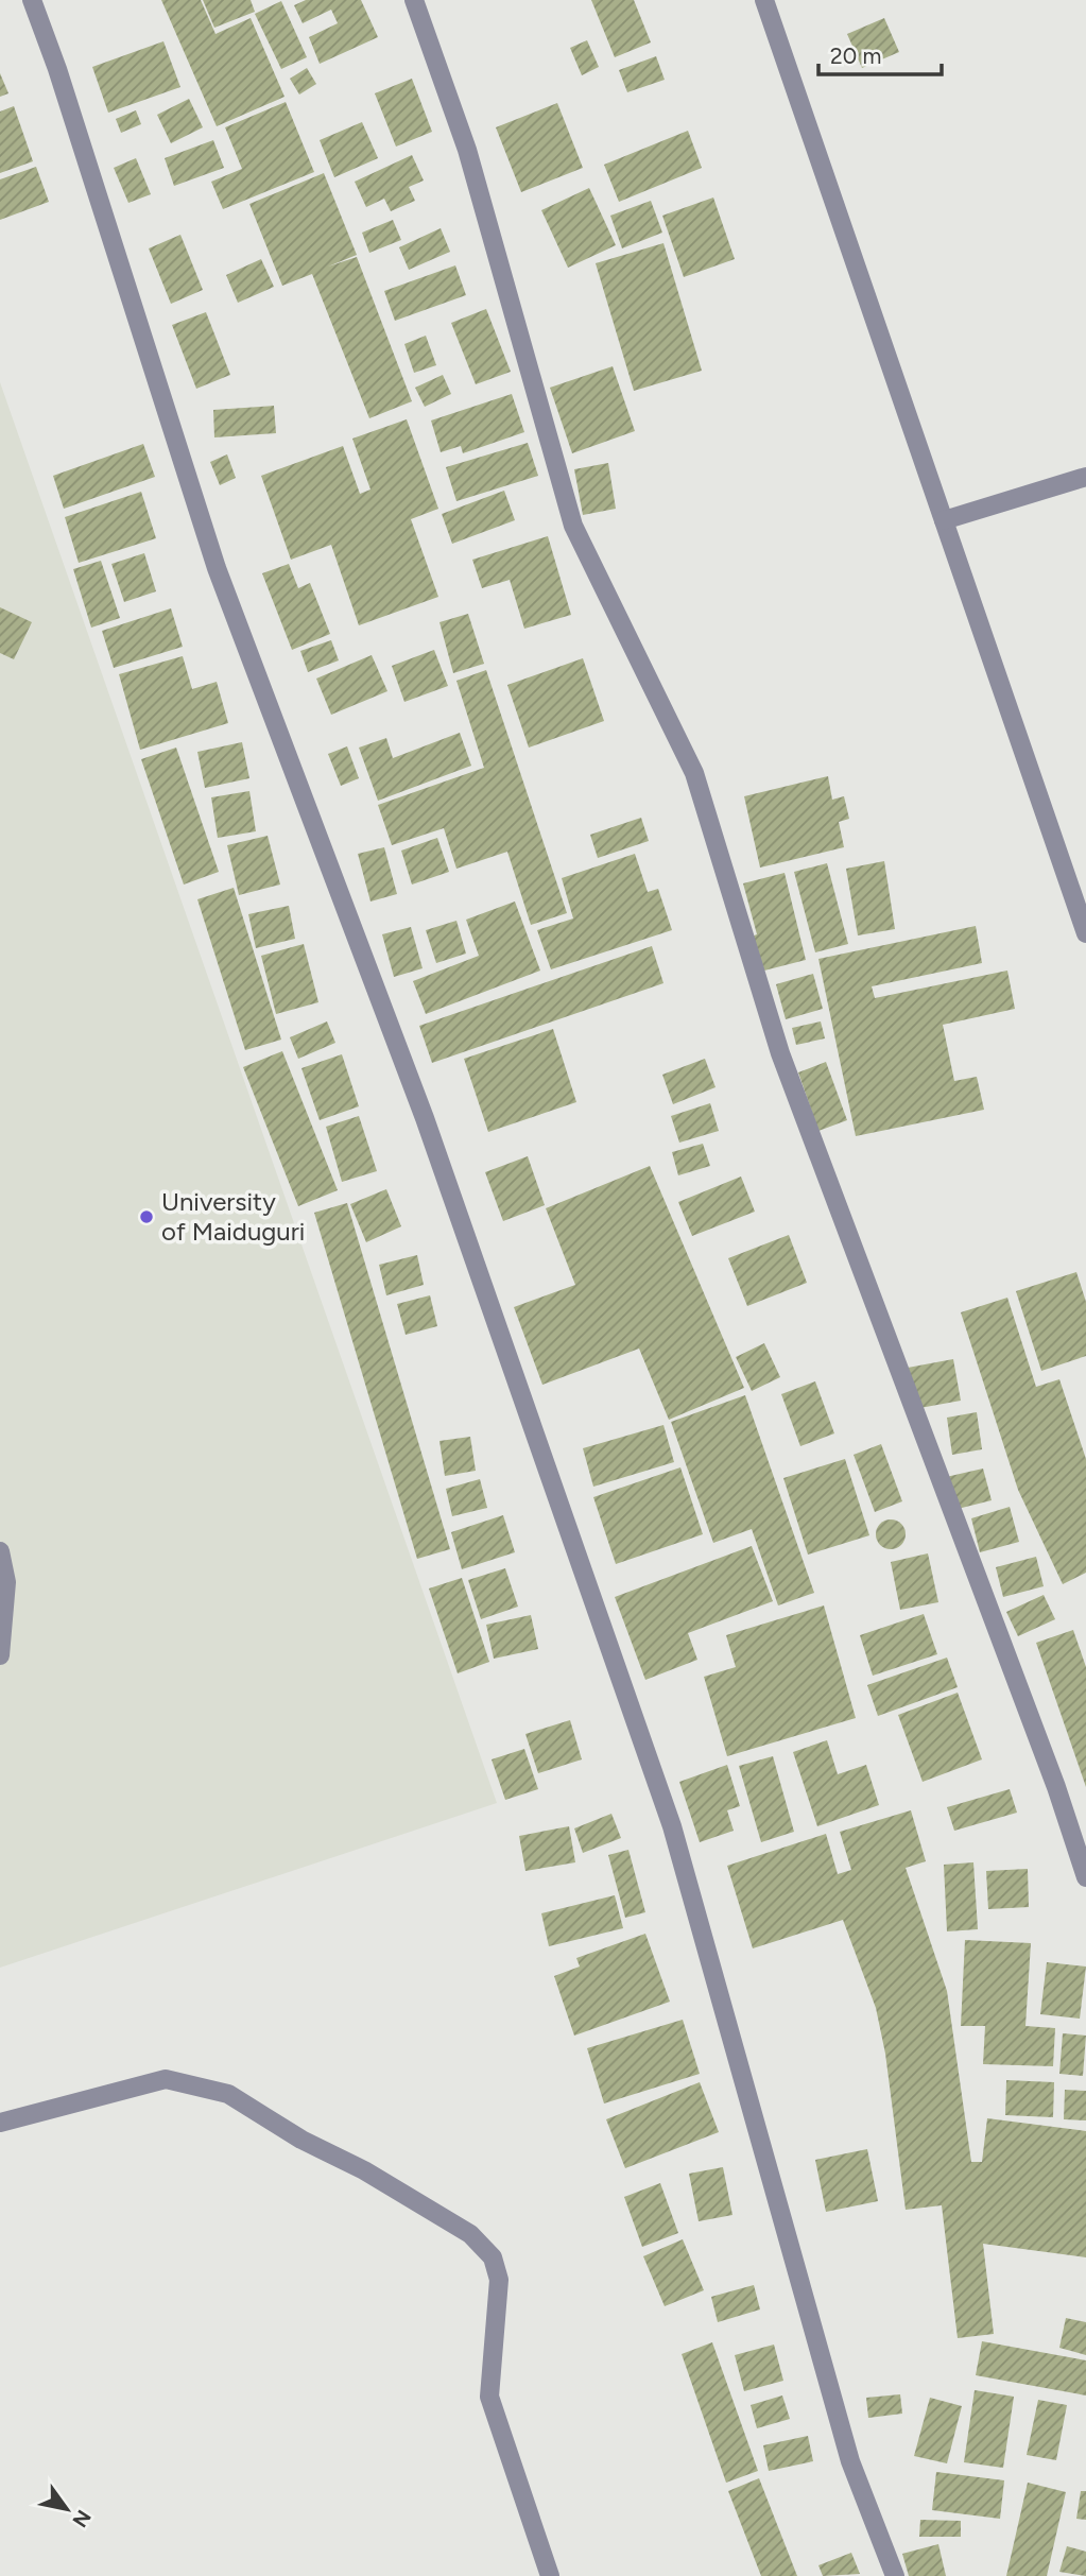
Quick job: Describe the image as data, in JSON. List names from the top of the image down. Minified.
{"places":["University of Maiduguri"],"scale_bar":"20 m","north":"bottom right"}
